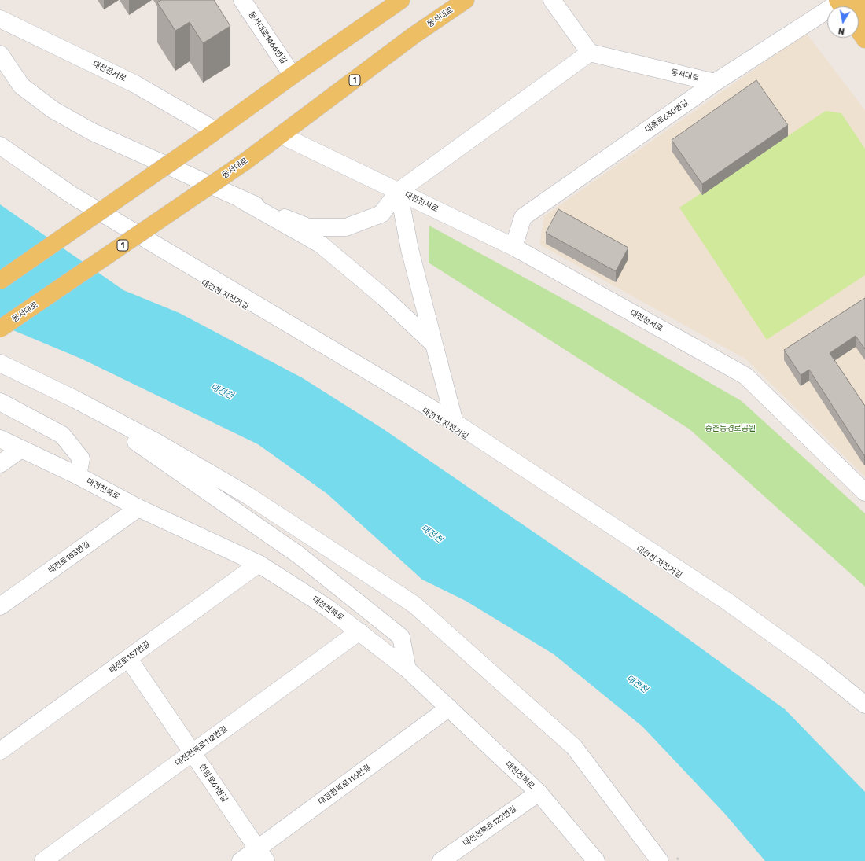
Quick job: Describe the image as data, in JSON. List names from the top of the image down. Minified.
{"streets":{"main road":["동서대로","1"],"street":["동서대로1466번길","대전천서로","대종로630번길","대전천북로","태전로153번길","태전로157번길","대전천북로112번길","현암로61번길","대전천북로116번길","대전천북로122번길"]},"crossings":[["동서대로","대전천서로"],["동서대로","대종로630번길"],["대전천서로","대종로630번길"],["대전천북로","태전로153번길"],["대전천북로","태전로157번길"],["대전천북로","대전천북로112번길"],["대전천북로","대전천북로116번길"],["대전천북로","대전천북로122번길"],["태전로157번길","현암로61번길"],["대전천북로112번길","현암로61번길"],["현암로61번길","대전천북로116번길"]],"water":["대전천"],"parks":["중촌동경로공원"],"north":"bottom"}
